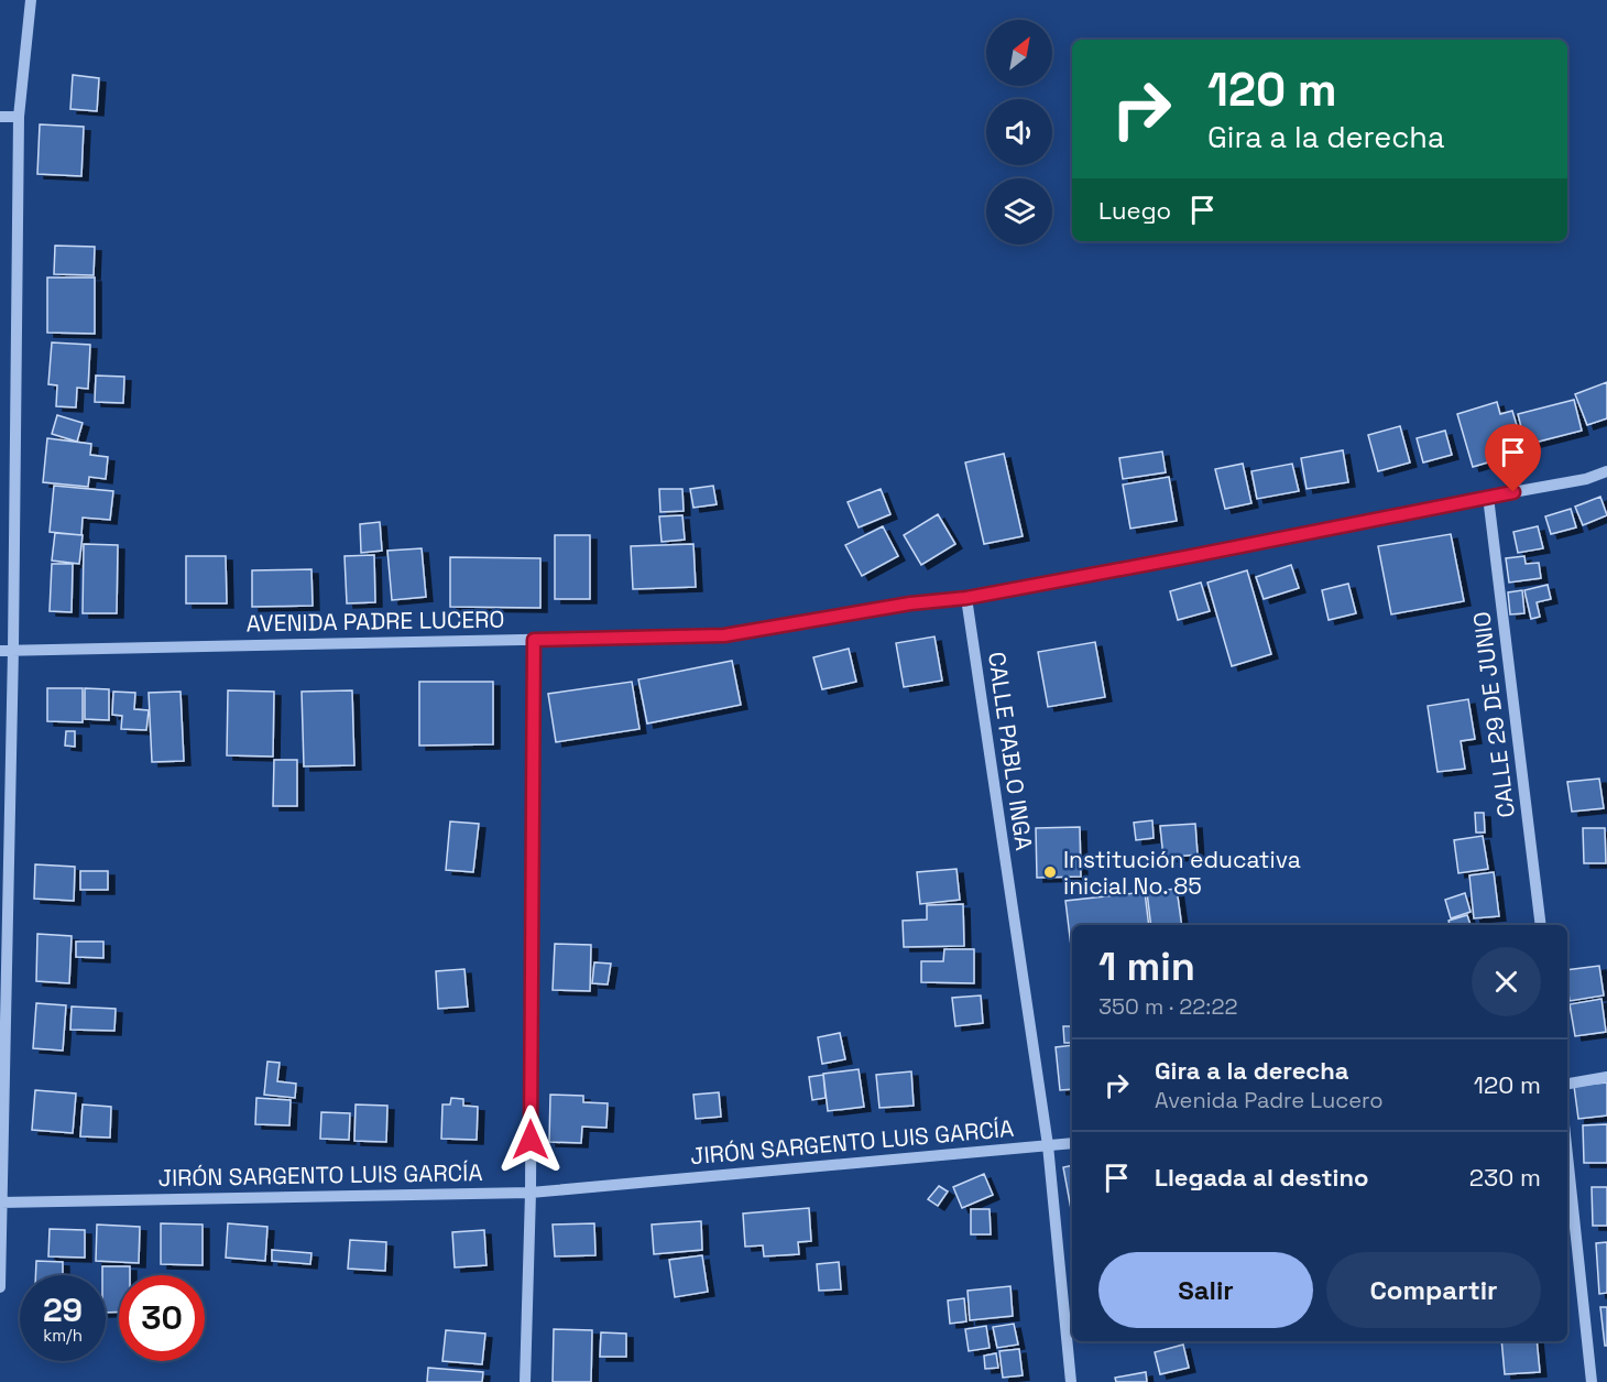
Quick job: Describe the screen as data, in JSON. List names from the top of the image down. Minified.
{"streets":{"street":["AVENIDA PADRE LUCERO","CALLE 29 DE JUNIO","CALLE PABLO INGA","JIRÓN SARGENTO LUIS GARCÍA"]},"crossings":[["AVENIDA PADRE LUCERO","CALLE 29 DE JUNIO"],["AVENIDA PADRE LUCERO","CALLE PABLO INGA"],["CALLE PABLO INGA","JIRÓN SARGENTO LUIS GARCÍA"]],"places":["Institución educativa inicial No. 85"],"north":"top right","page":{"turn":["120 m","Gira a la derecha"],"then":"Luego","heading":["1 min","350 m · 22:22"],"list":[{"name":"Gira a la derecha","note":"Avenida Padre Lucero","value":"120 m"},{"name":"Llegada al destino","value":"230 m"}],"buttons":["Salir","Compartir"],"speed":"29 km/h","limit":"30"}}
